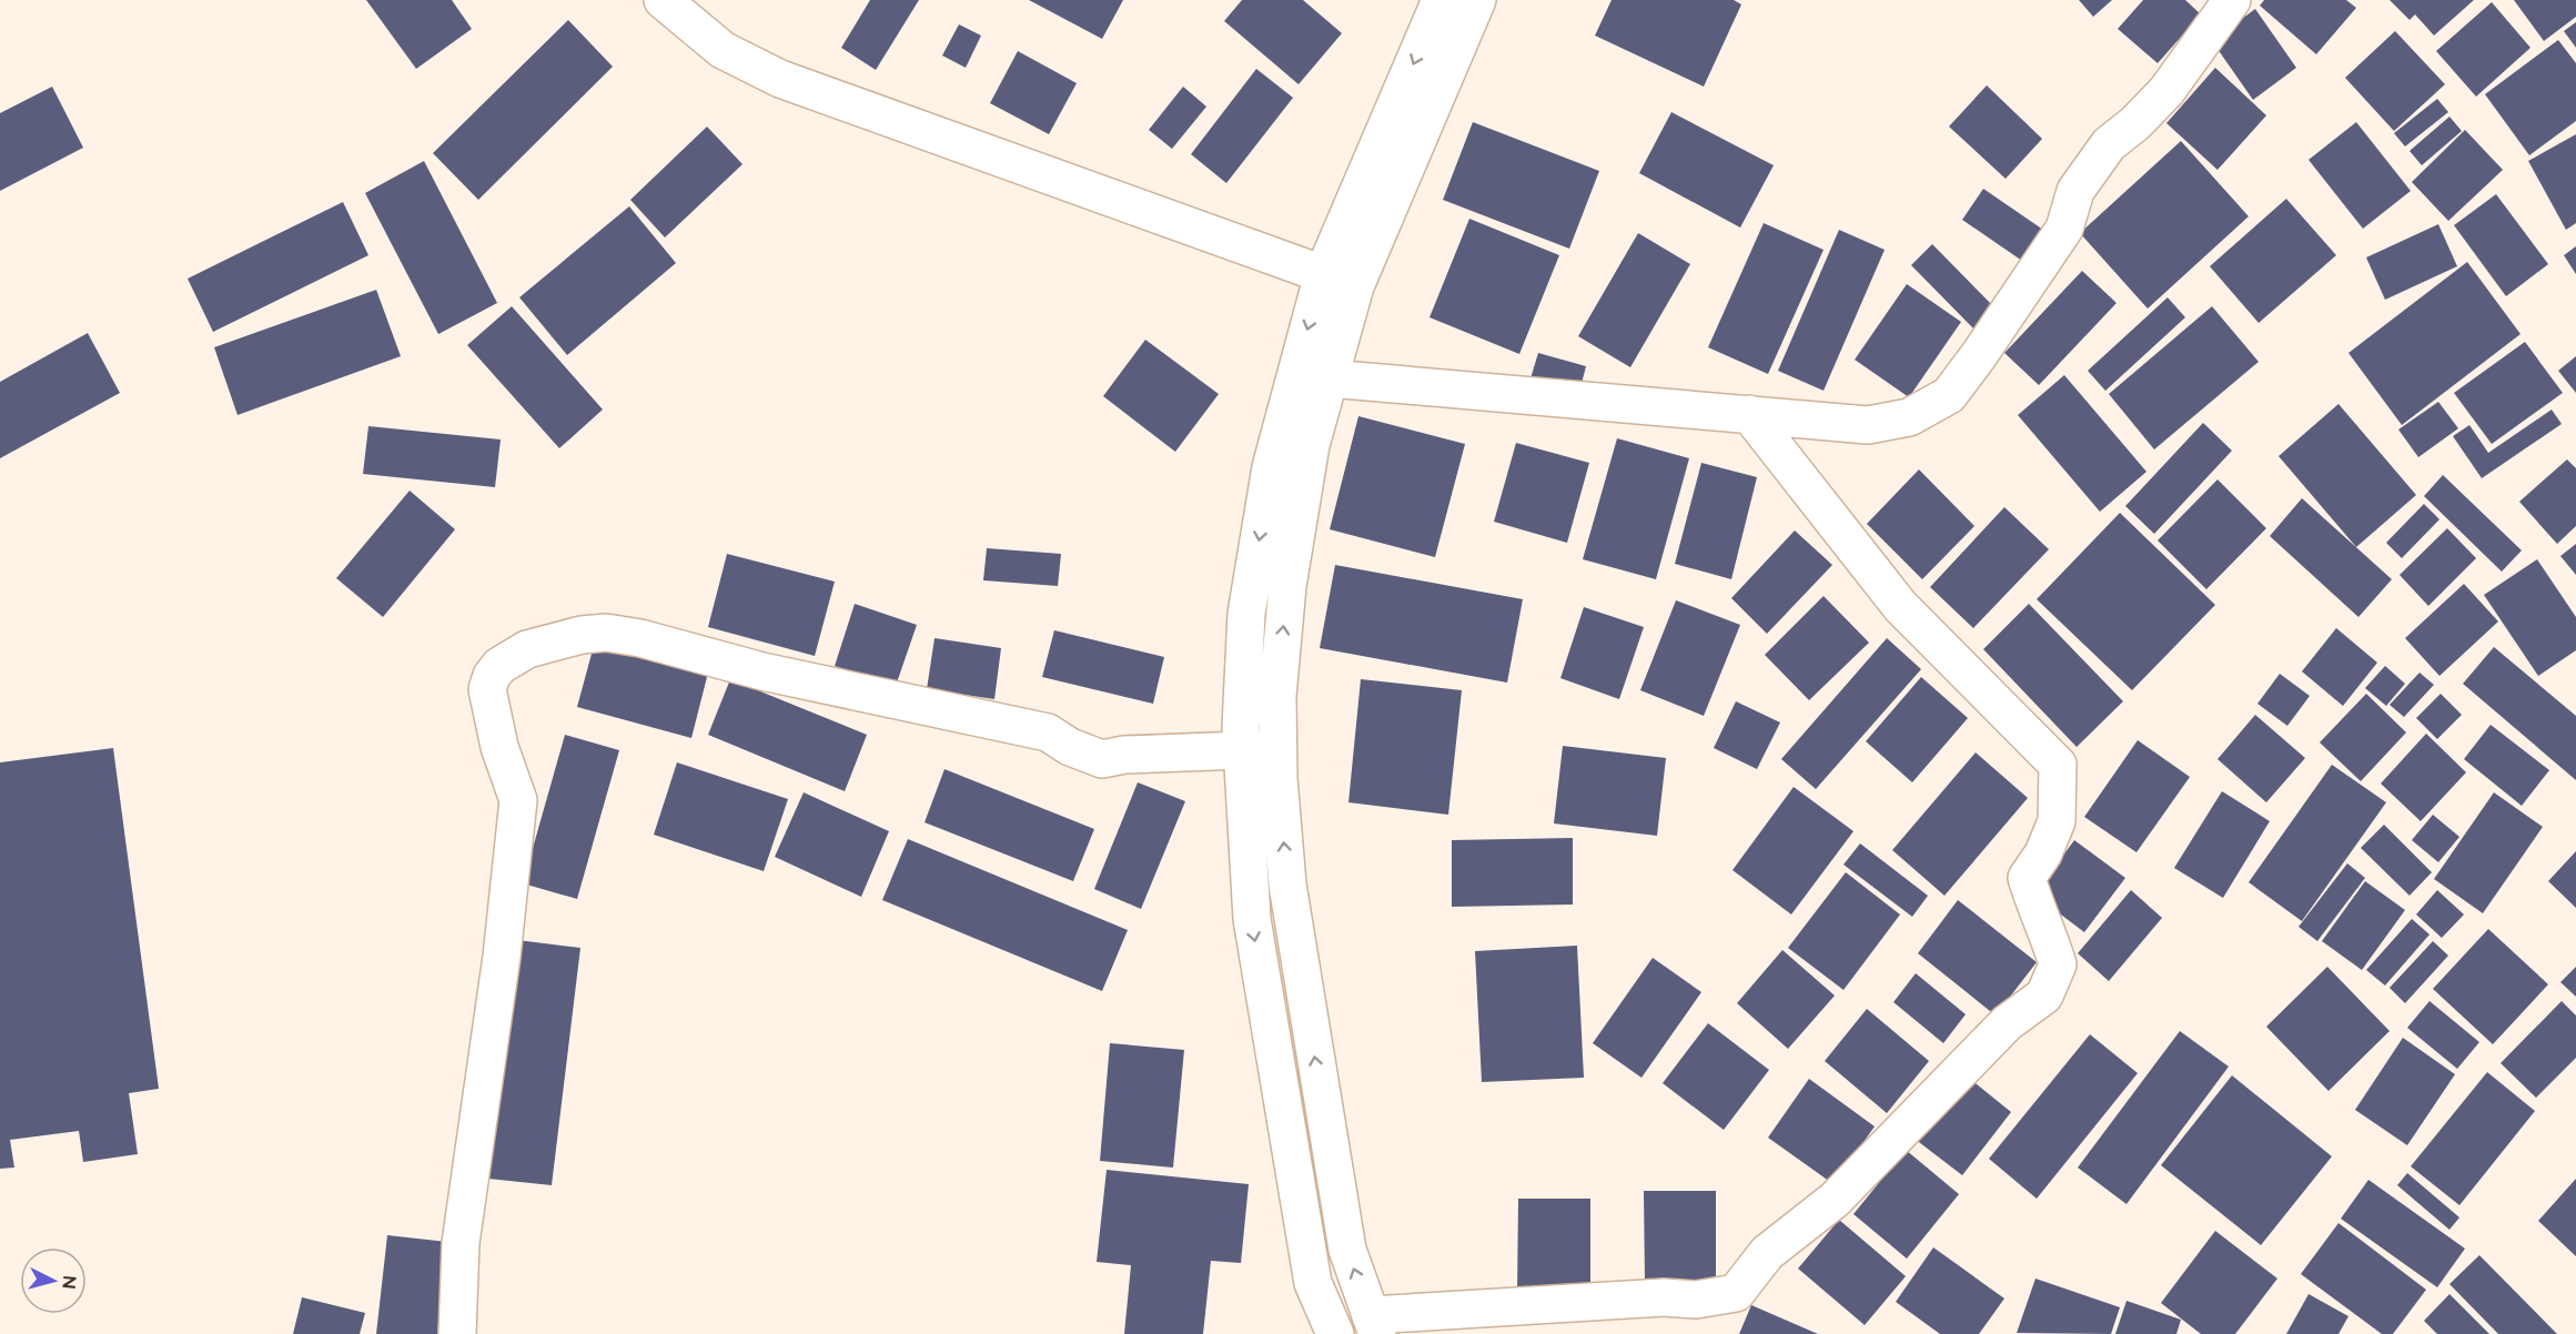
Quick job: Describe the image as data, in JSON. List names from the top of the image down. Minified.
{"north":"right"}
